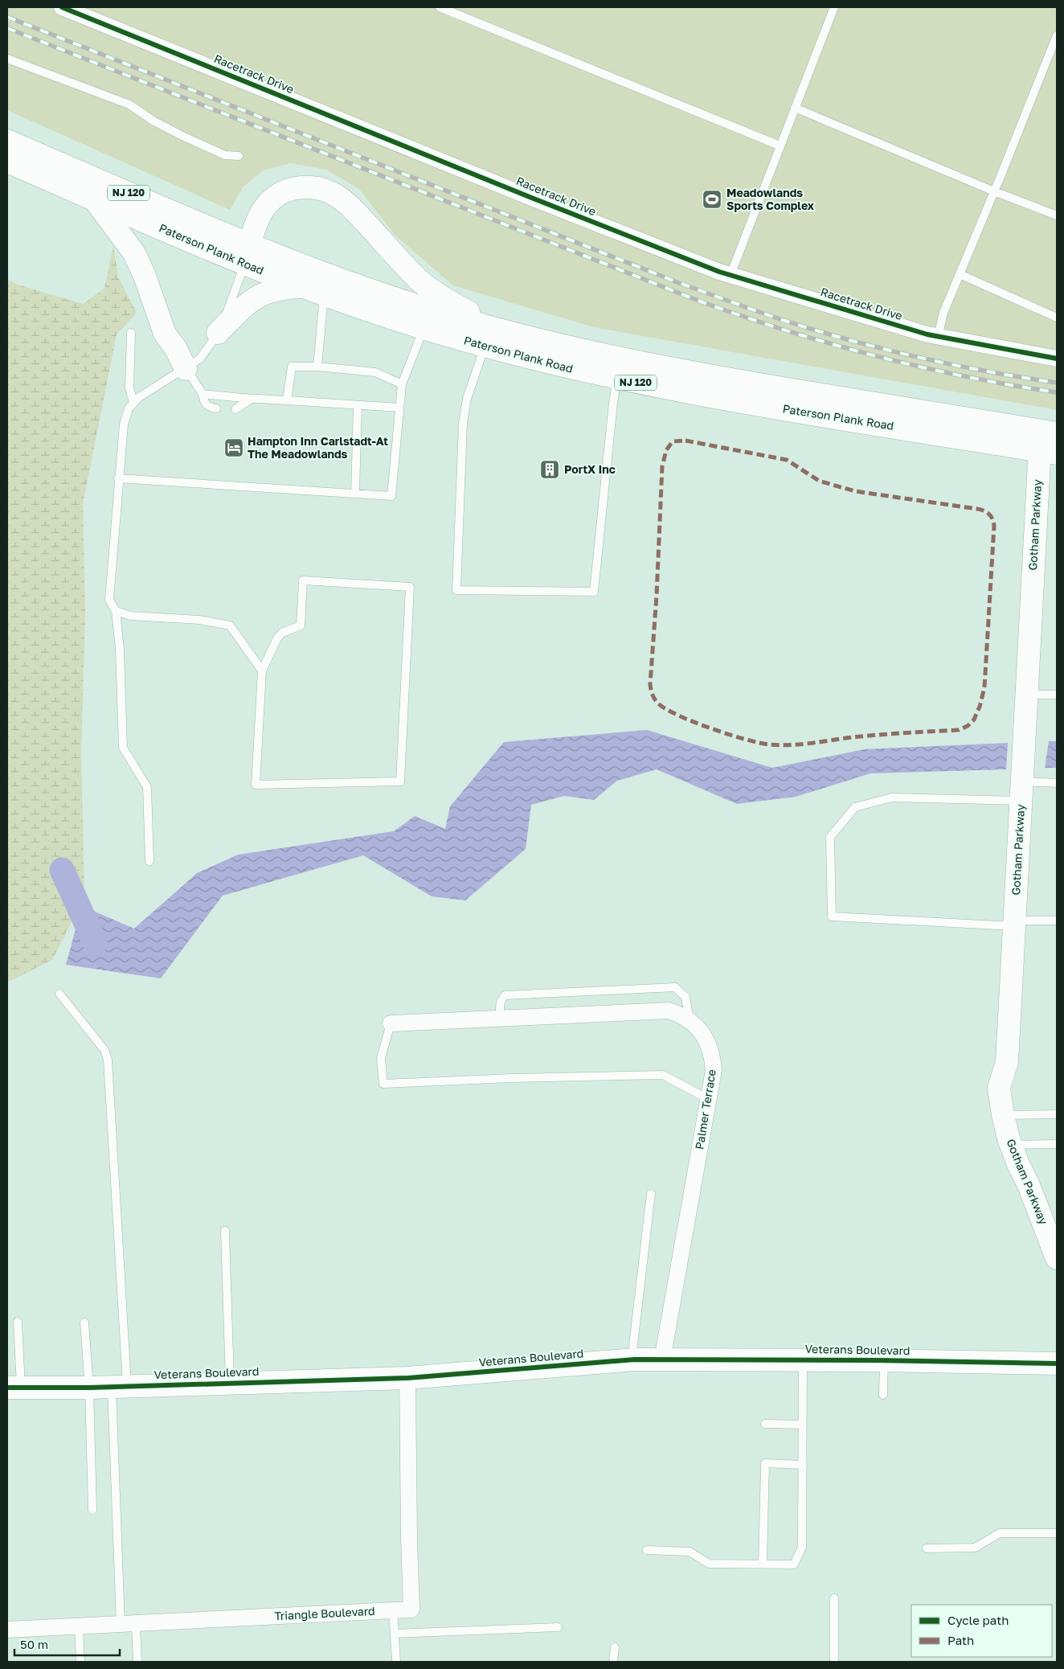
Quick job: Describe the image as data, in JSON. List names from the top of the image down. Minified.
{"streets":{"main road":["NJ 120","Paterson Plank Road","Gotham Parkway","Veterans Boulevard"],"street":["Racetrack Drive","Palmer Terrace","Triangle Boulevard"]},"crossings":[["NJ 120","Paterson Plank Road"],["Paterson Plank Road","Gotham Parkway"],["Palmer Terrace","Veterans Boulevard"],["Veterans Boulevard","Triangle Boulevard"]],"places":{"sports":["Meadowlands Sports Complex"],"hotel":["Hampton Inn Carlstadt-At The Meadowlands"],"building":["PortX Inc"]},"legend":["Cycle path","Path"],"scale_bar":"50 m"}
